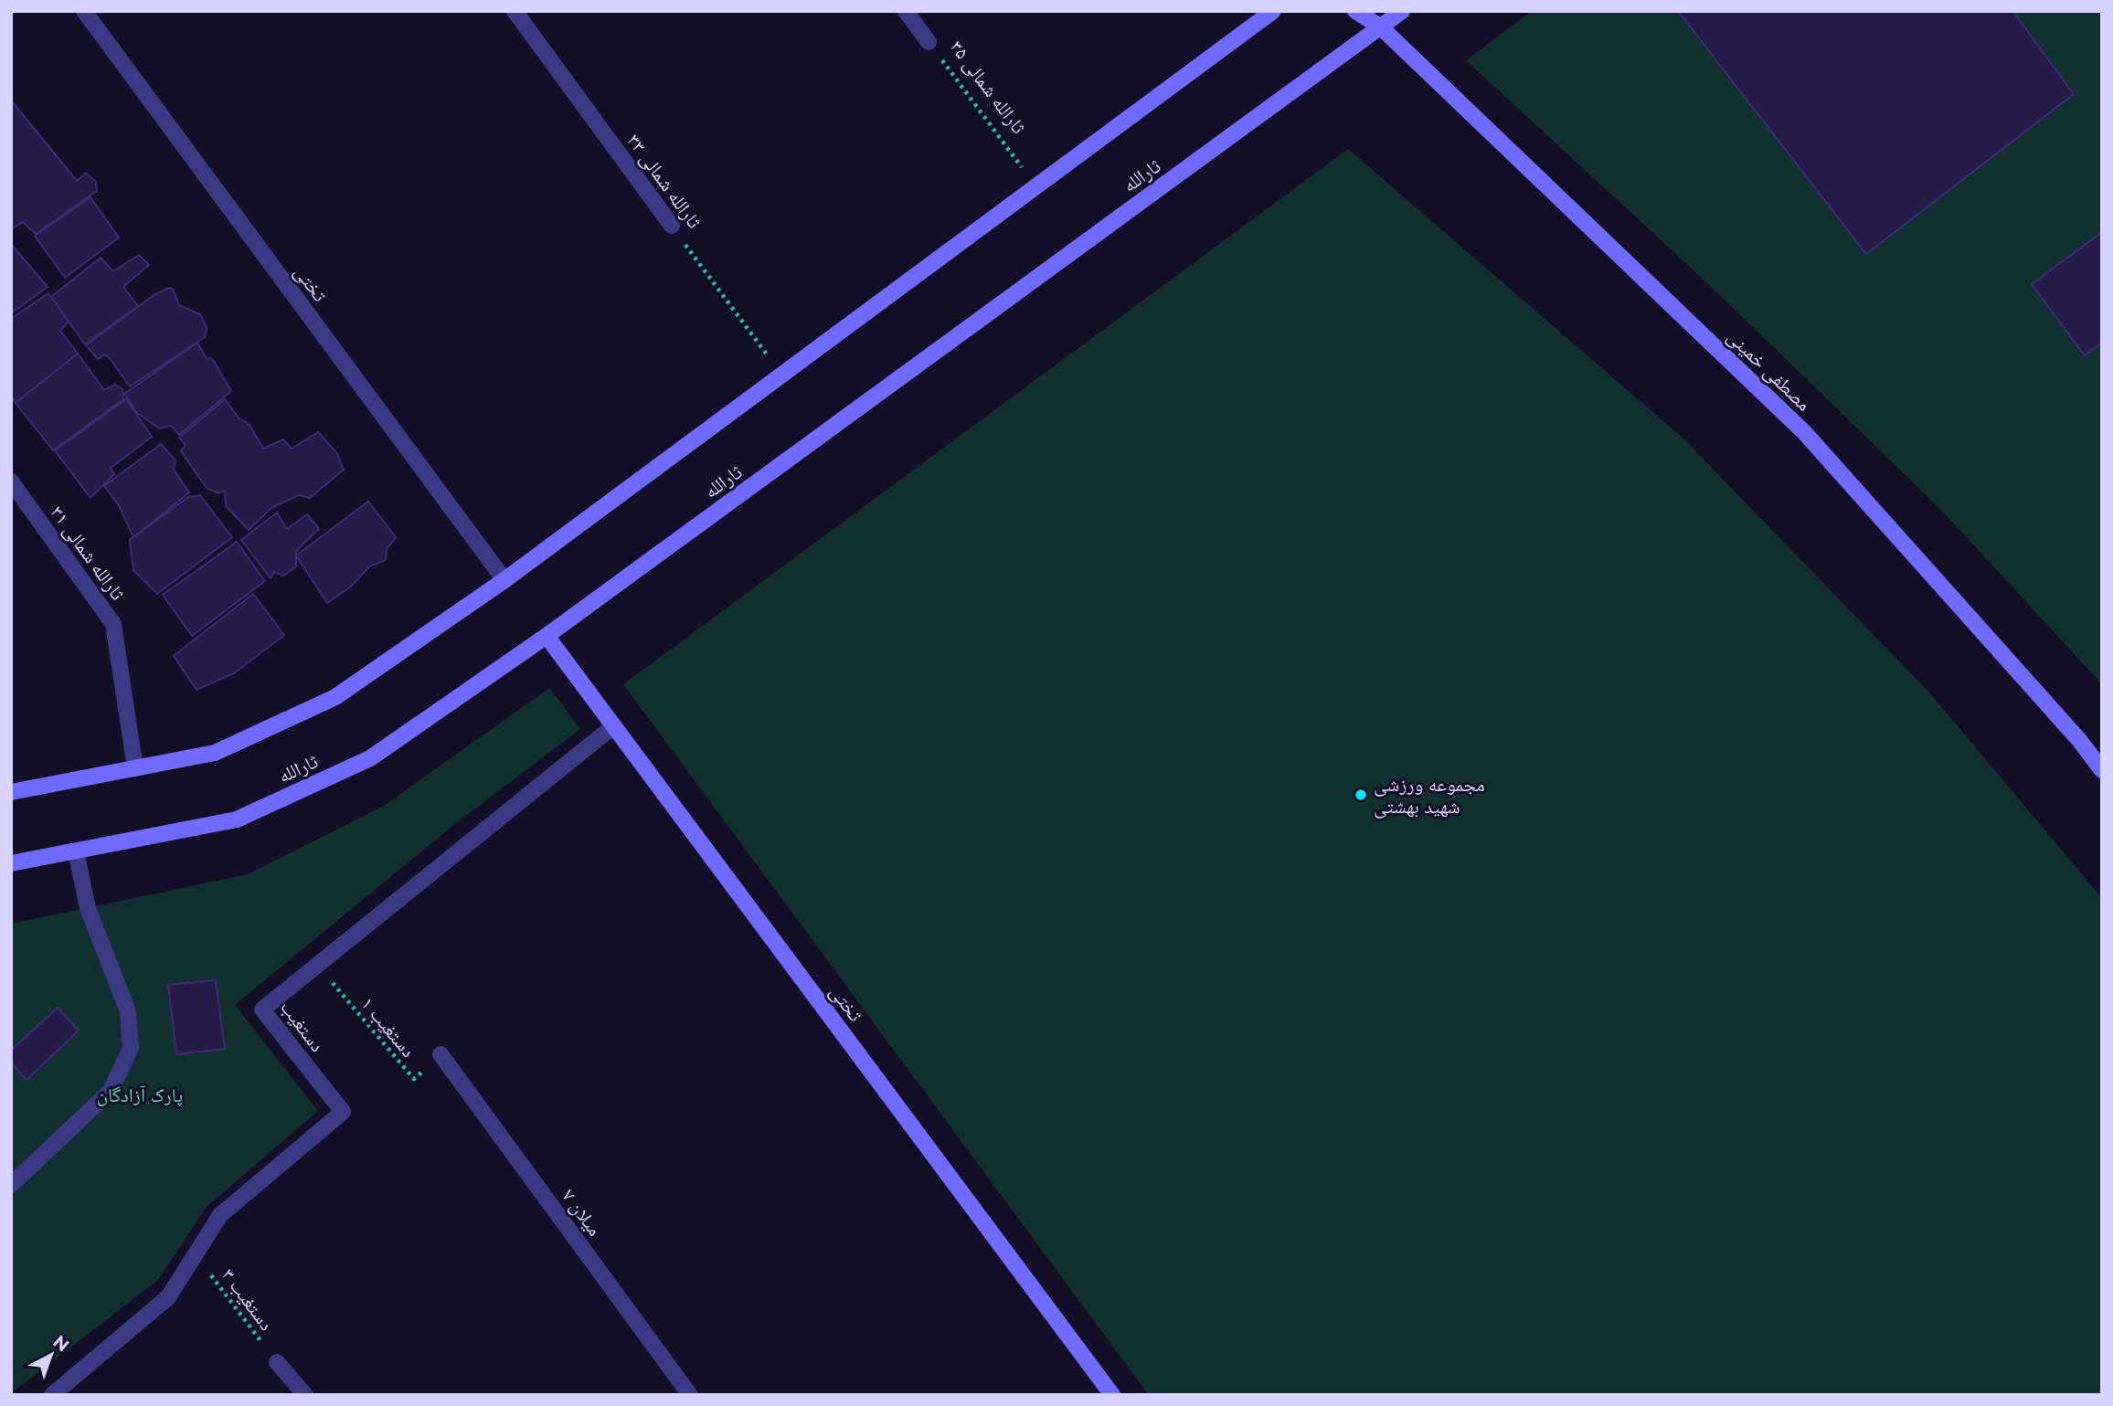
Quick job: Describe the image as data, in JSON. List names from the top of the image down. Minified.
{"streets":{"main road":["ثارالله","تختی","مصطفی خمینی"],"street":["ثارالله شمالی ۳۵","ثارالله شمالی ۳۳","ثارالله شمالی ۳۱","دستغیب","میلان ۷"],"path":["دستغیب ۱","دستغیب ۳"]},"crossings":[["ثارالله","تختی"],["ثارالله","مصطفی خمینی"],["تختی","دستغیب"],["دستغیب","دستغیب ۱"],["دستغیب","دستغیب ۳"],["دستغیب ۱","میلان ۷"]],"parks":["پارک آزادگان"],"places":["مجموعه ورزشی شهید بهشتی"],"north":"top right"}
